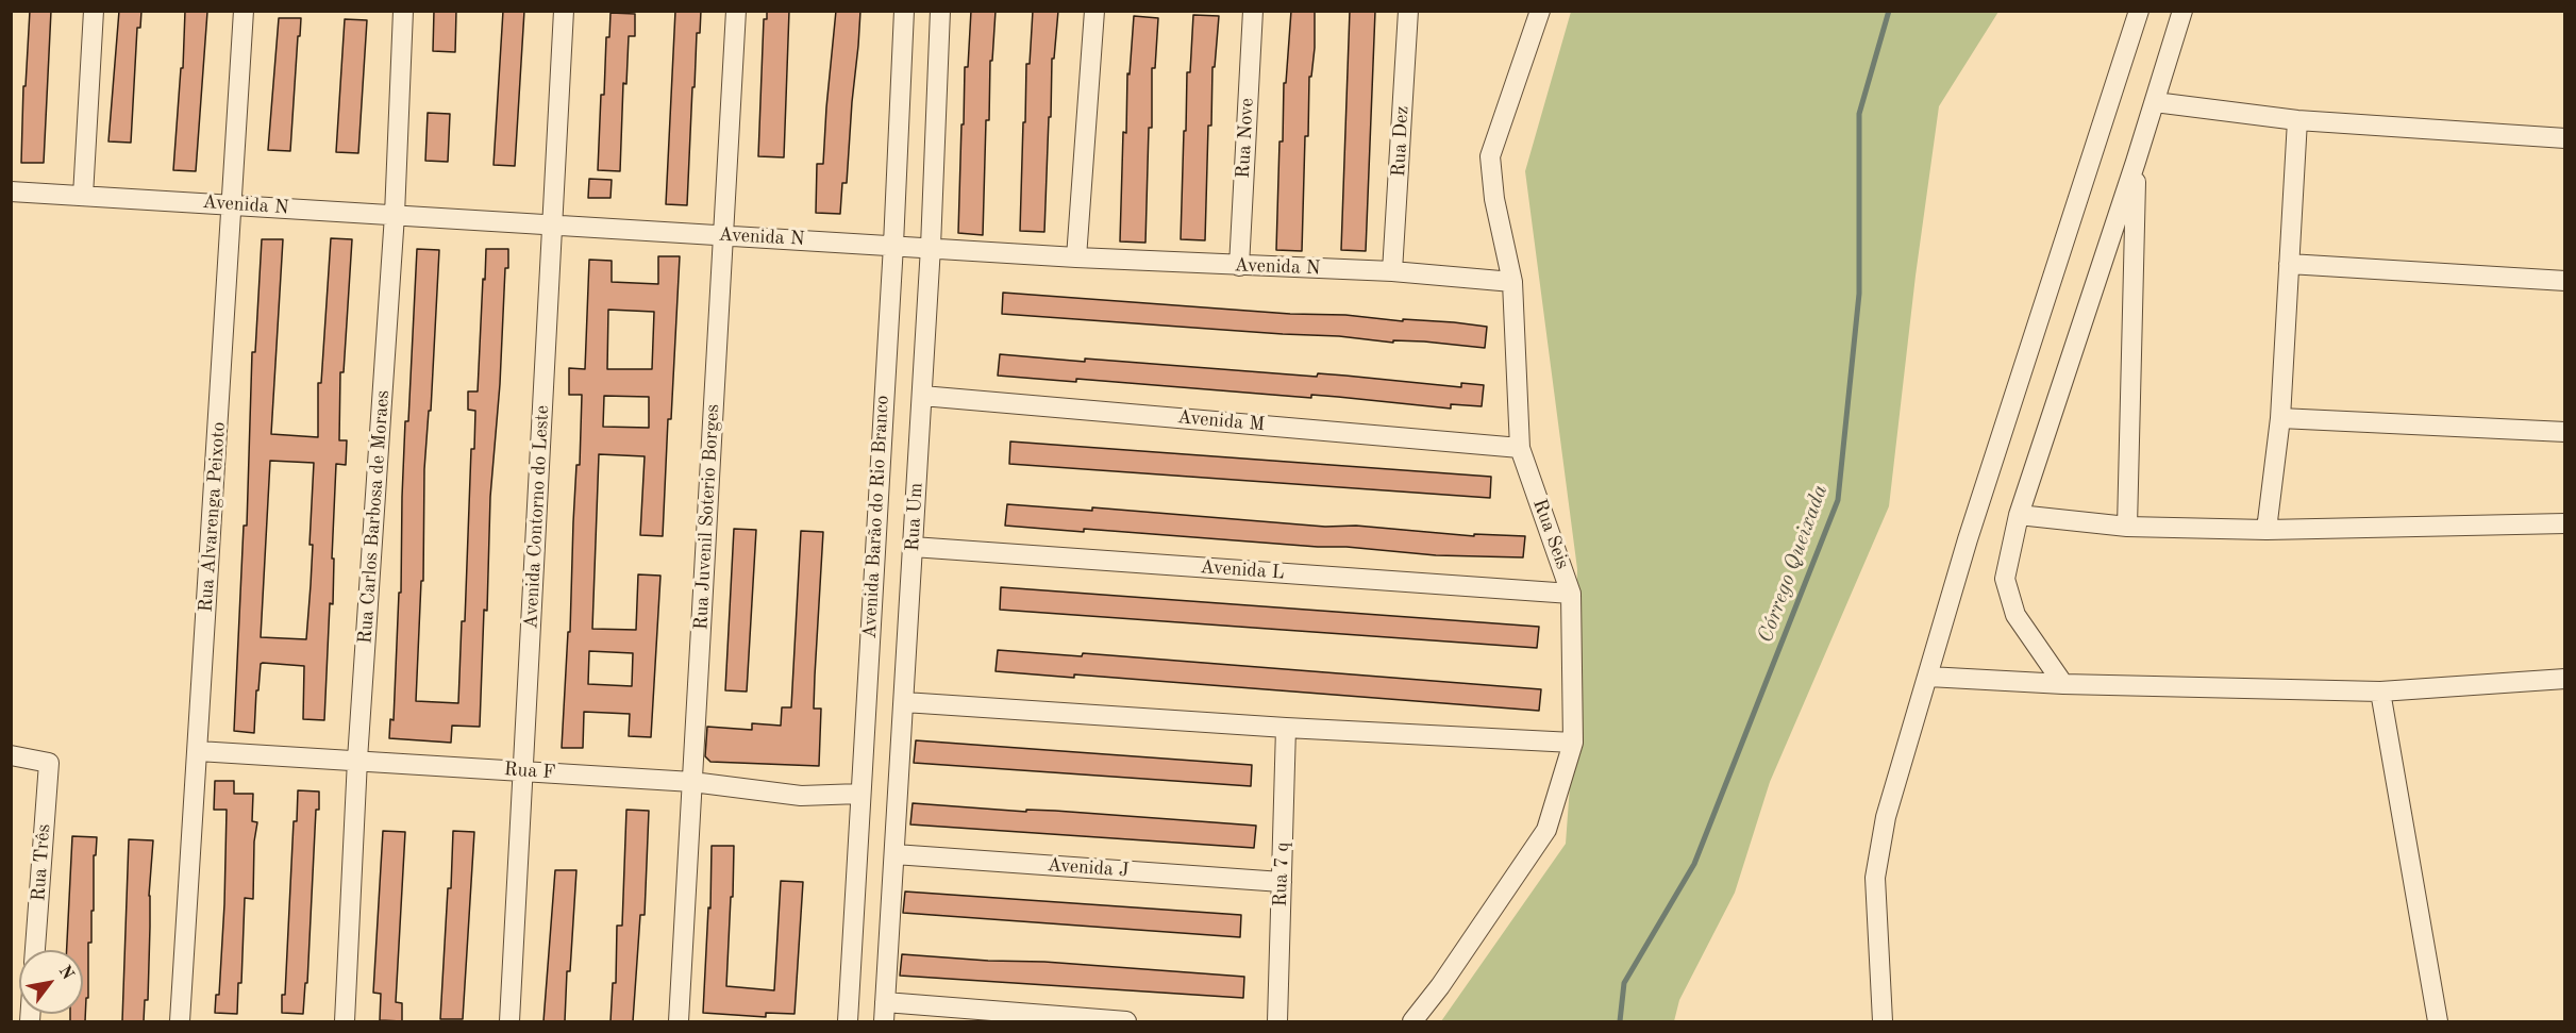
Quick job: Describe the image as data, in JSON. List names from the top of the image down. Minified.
{"streets":{"street":["Rua Nove","Rua Dez","Avenida N","Avenida M","Rua Alvarenga Peixoto","Rua Carlos Barbosa de Moraes","Avenida Contorno do Leste","Rua Juvenil Soterio Borges","Avenida Barão do Rio Branco","Rua Um","Rua Seis","Avenida L","Rua F","Rua Três","Avenida J","Rua 7 q"]},"crossings":[["Rua Nove","Avenida N"],["Rua Dez","Avenida N"],["Avenida N","Rua Alvarenga Peixoto"],["Avenida N","Rua Carlos Barbosa de Moraes"],["Avenida N","Avenida Contorno do Leste"],["Avenida N","Rua Juvenil Soterio Borges"],["Avenida N","Avenida Barão do Rio Branco"],["Avenida N","Rua Um"],["Avenida N","Rua Seis"],["Avenida M","Rua Um"],["Avenida M","Rua Seis"],["Rua Alvarenga Peixoto","Rua F"],["Rua Carlos Barbosa de Moraes","Rua F"],["Avenida Contorno do Leste","Rua F"],["Rua Juvenil Soterio Borges","Rua F"],["Avenida Barão do Rio Branco","Rua F"],["Rua Um","Avenida L"],["Rua Um","Avenida J"],["Rua Seis","Avenida L"],["Avenida J","Rua 7 q"]],"water":["Córrego Queixada"],"north":"top right"}
